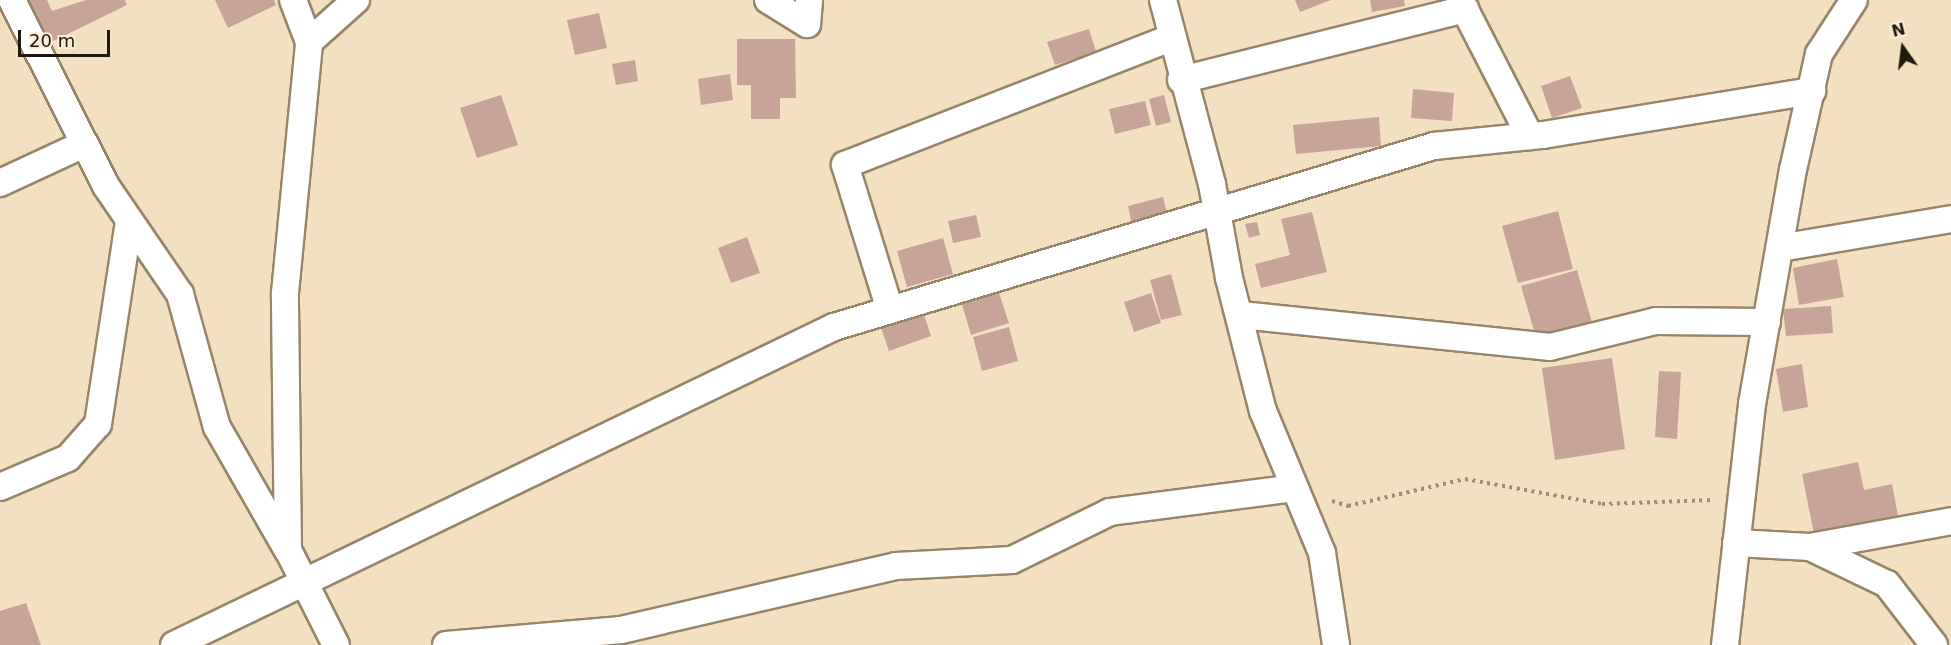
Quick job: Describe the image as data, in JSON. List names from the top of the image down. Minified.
{"scale_bar":"20 m","north":"top"}
